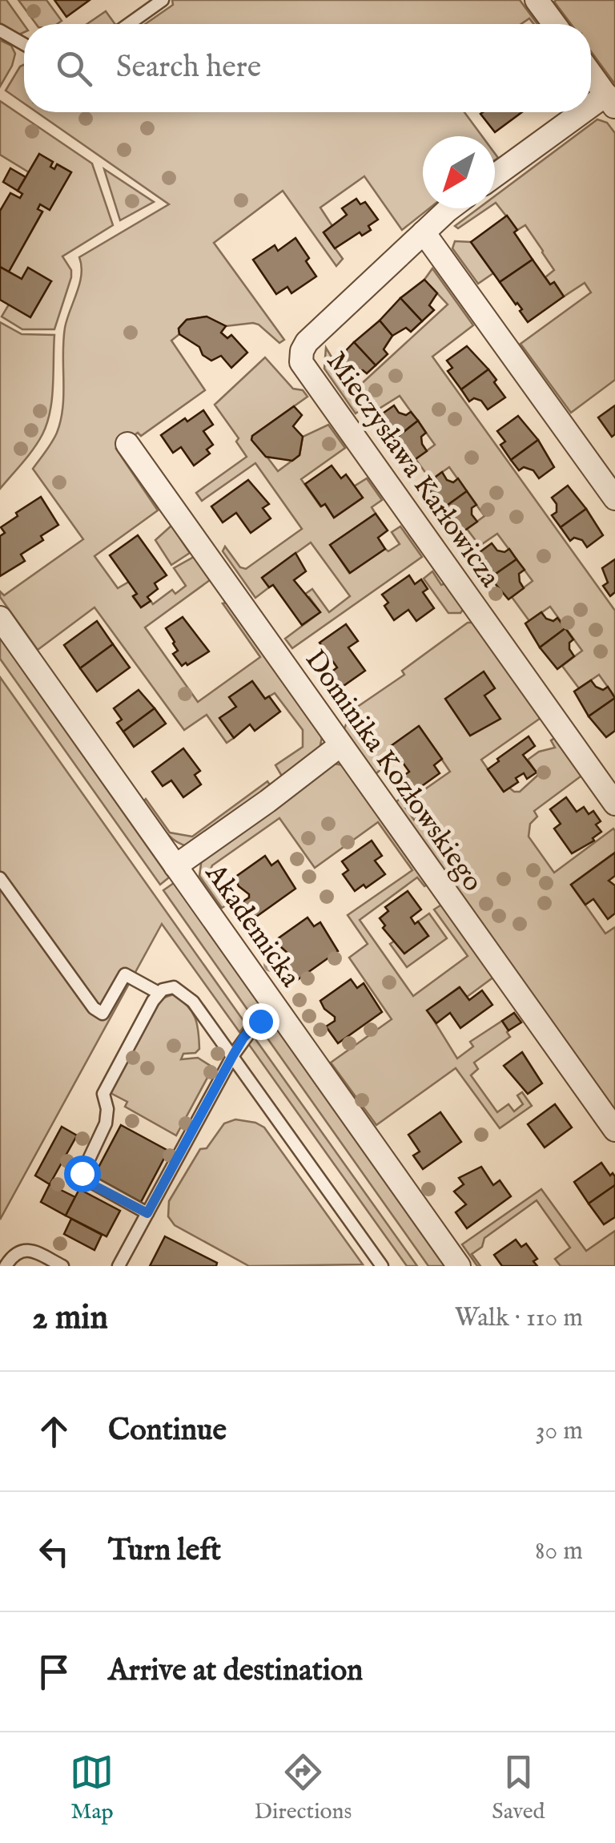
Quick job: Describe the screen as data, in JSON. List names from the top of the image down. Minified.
{"streets":{"street":["Mieczysława Karłowicza","Dominika Kozłowskiego","Akademicka"]},"north":"bottom left","page":{"search":"Search here","heading":["2 min","Walk · 110 m"],"list":[["Continue","30 m"],["Turn left","80 m"],"Arrive at destination"],"nav":["Map","Directions","Saved"]}}
